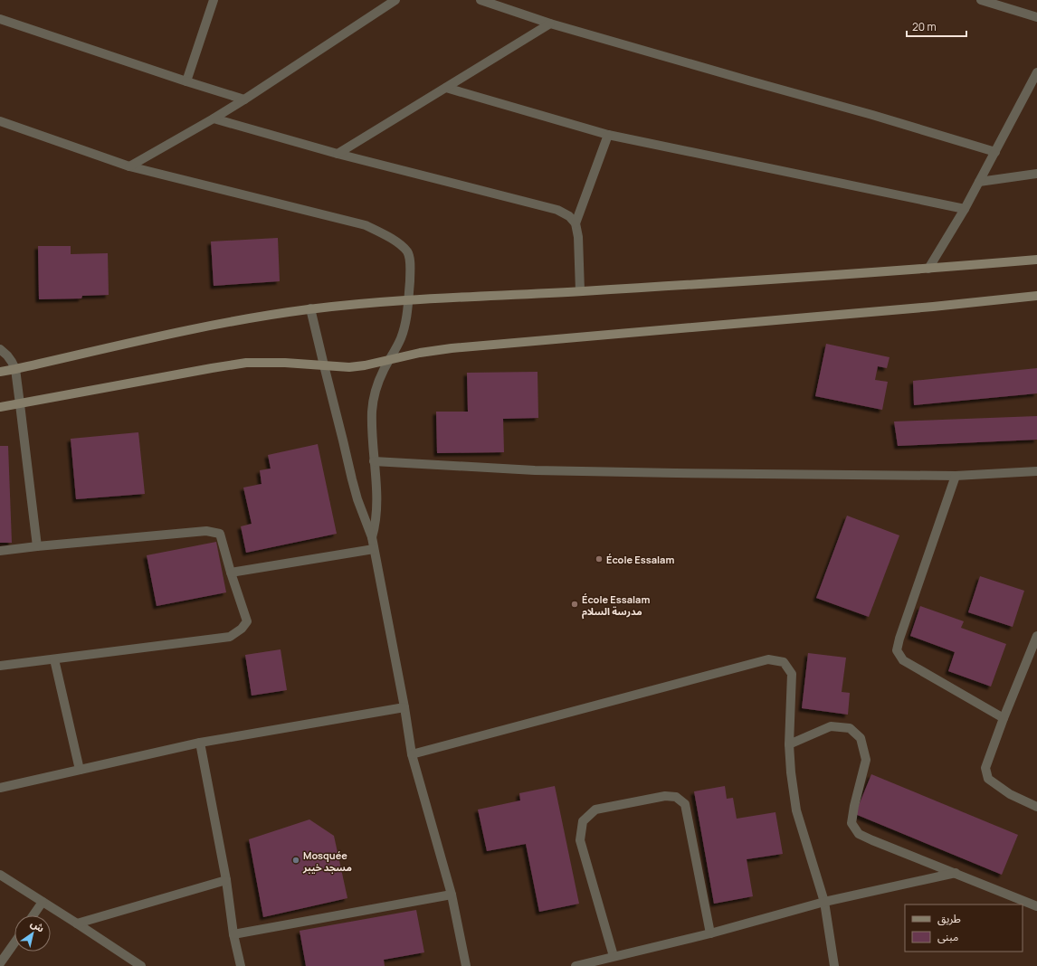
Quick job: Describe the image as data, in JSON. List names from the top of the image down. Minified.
{"places":["École Essalam","École Essalam مدرسة السلام","Mosquée مسجد خيبر"],"legend":["طريق","مبنى"],"scale_bar":"20 m","north":"top right"}
